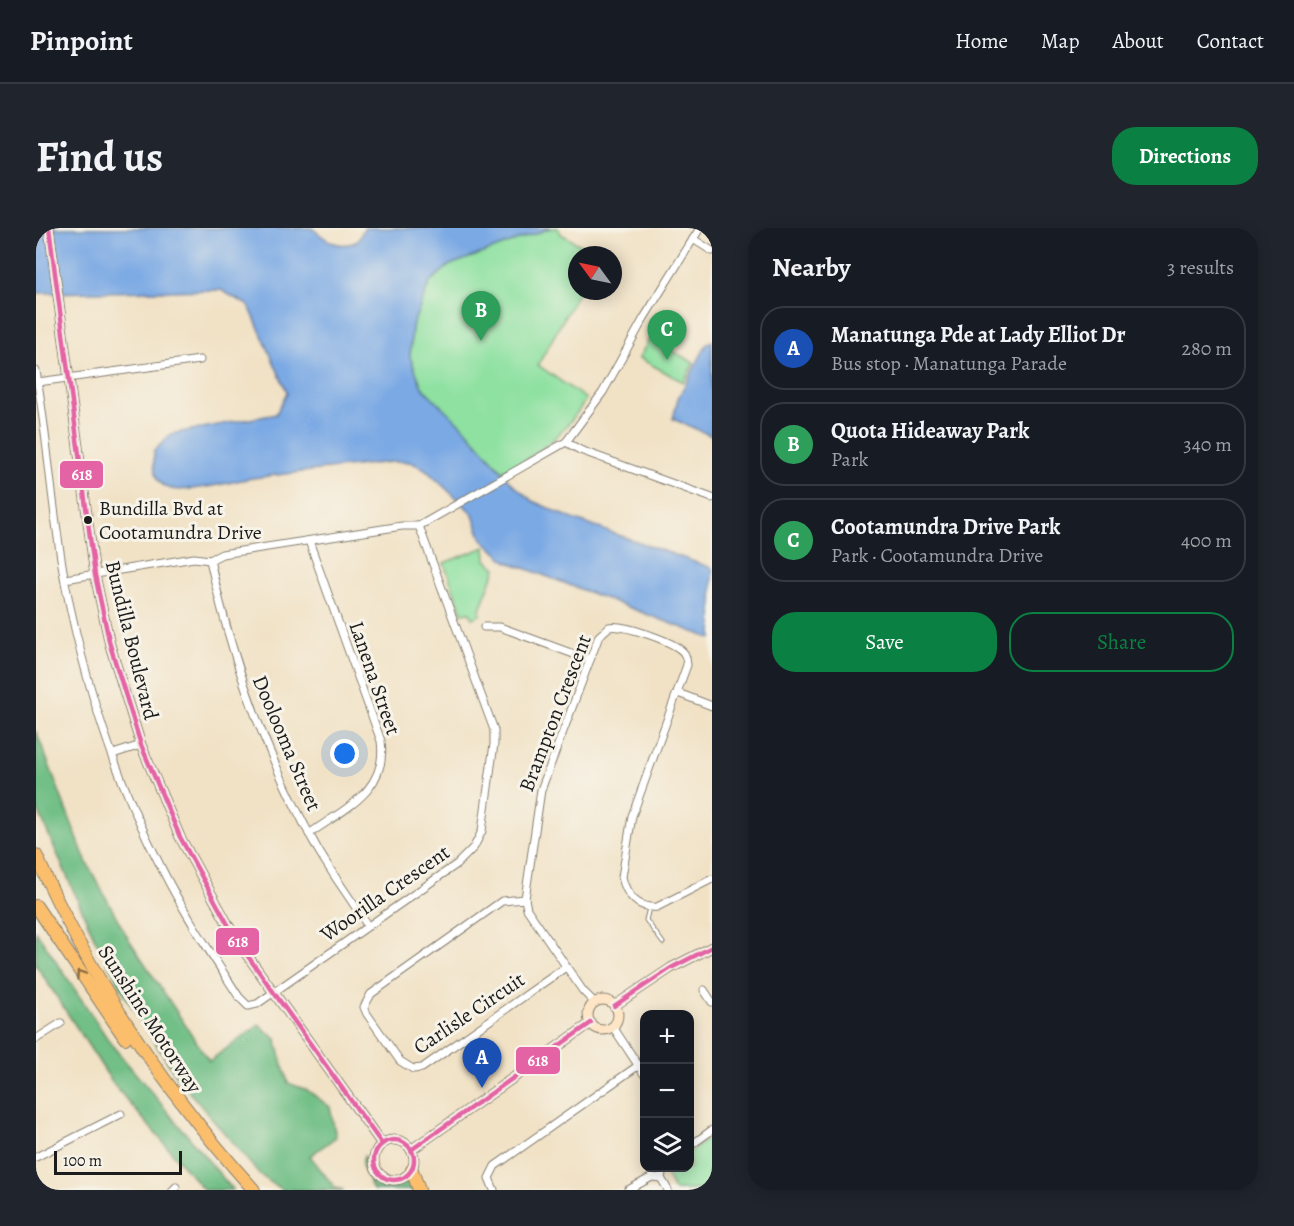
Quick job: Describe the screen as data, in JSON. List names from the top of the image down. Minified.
{"streets":{"highway":["Sunshine Motorway"],"street":["Bundilla Boulevard","Lanena Street","Brampton Crescent","Doolooma Street","Woorilla Crescent","Carlisle Circuit"]},"crossings":[["Bundilla Boulevard","Woorilla Crescent"],["Lanena Street","Doolooma Street"],["Brampton Crescent","Carlisle Circuit"],["Doolooma Street","Woorilla Crescent"]],"places":["Bundilla Bvd at Cootamundra Drive"],"lines":["transit line 618"],"scale_bar":"100 m","north":"top left","page":{"header":"Pinpoint","nav":["Home","Map","About","Contact"],"buttons":["Directions",["Save","Share"]],"title":"Find us","heading":["Nearby","3 results"],"pins":["B","C","A"],"list":[{"mark":"A","name":"Manatunga Pde at Lady Elliot Dr","note":"Bus stop · Manatunga Parade","value":"280 m"},{"mark":"B","name":"Quota Hideaway Park","note":"Park","value":"340 m"},{"mark":"C","name":"Cootamundra Drive Park","note":"Park · Cootamundra Drive","value":"400 m"}],"map_buttons":["+","−"],"scale":"100 m"}}
